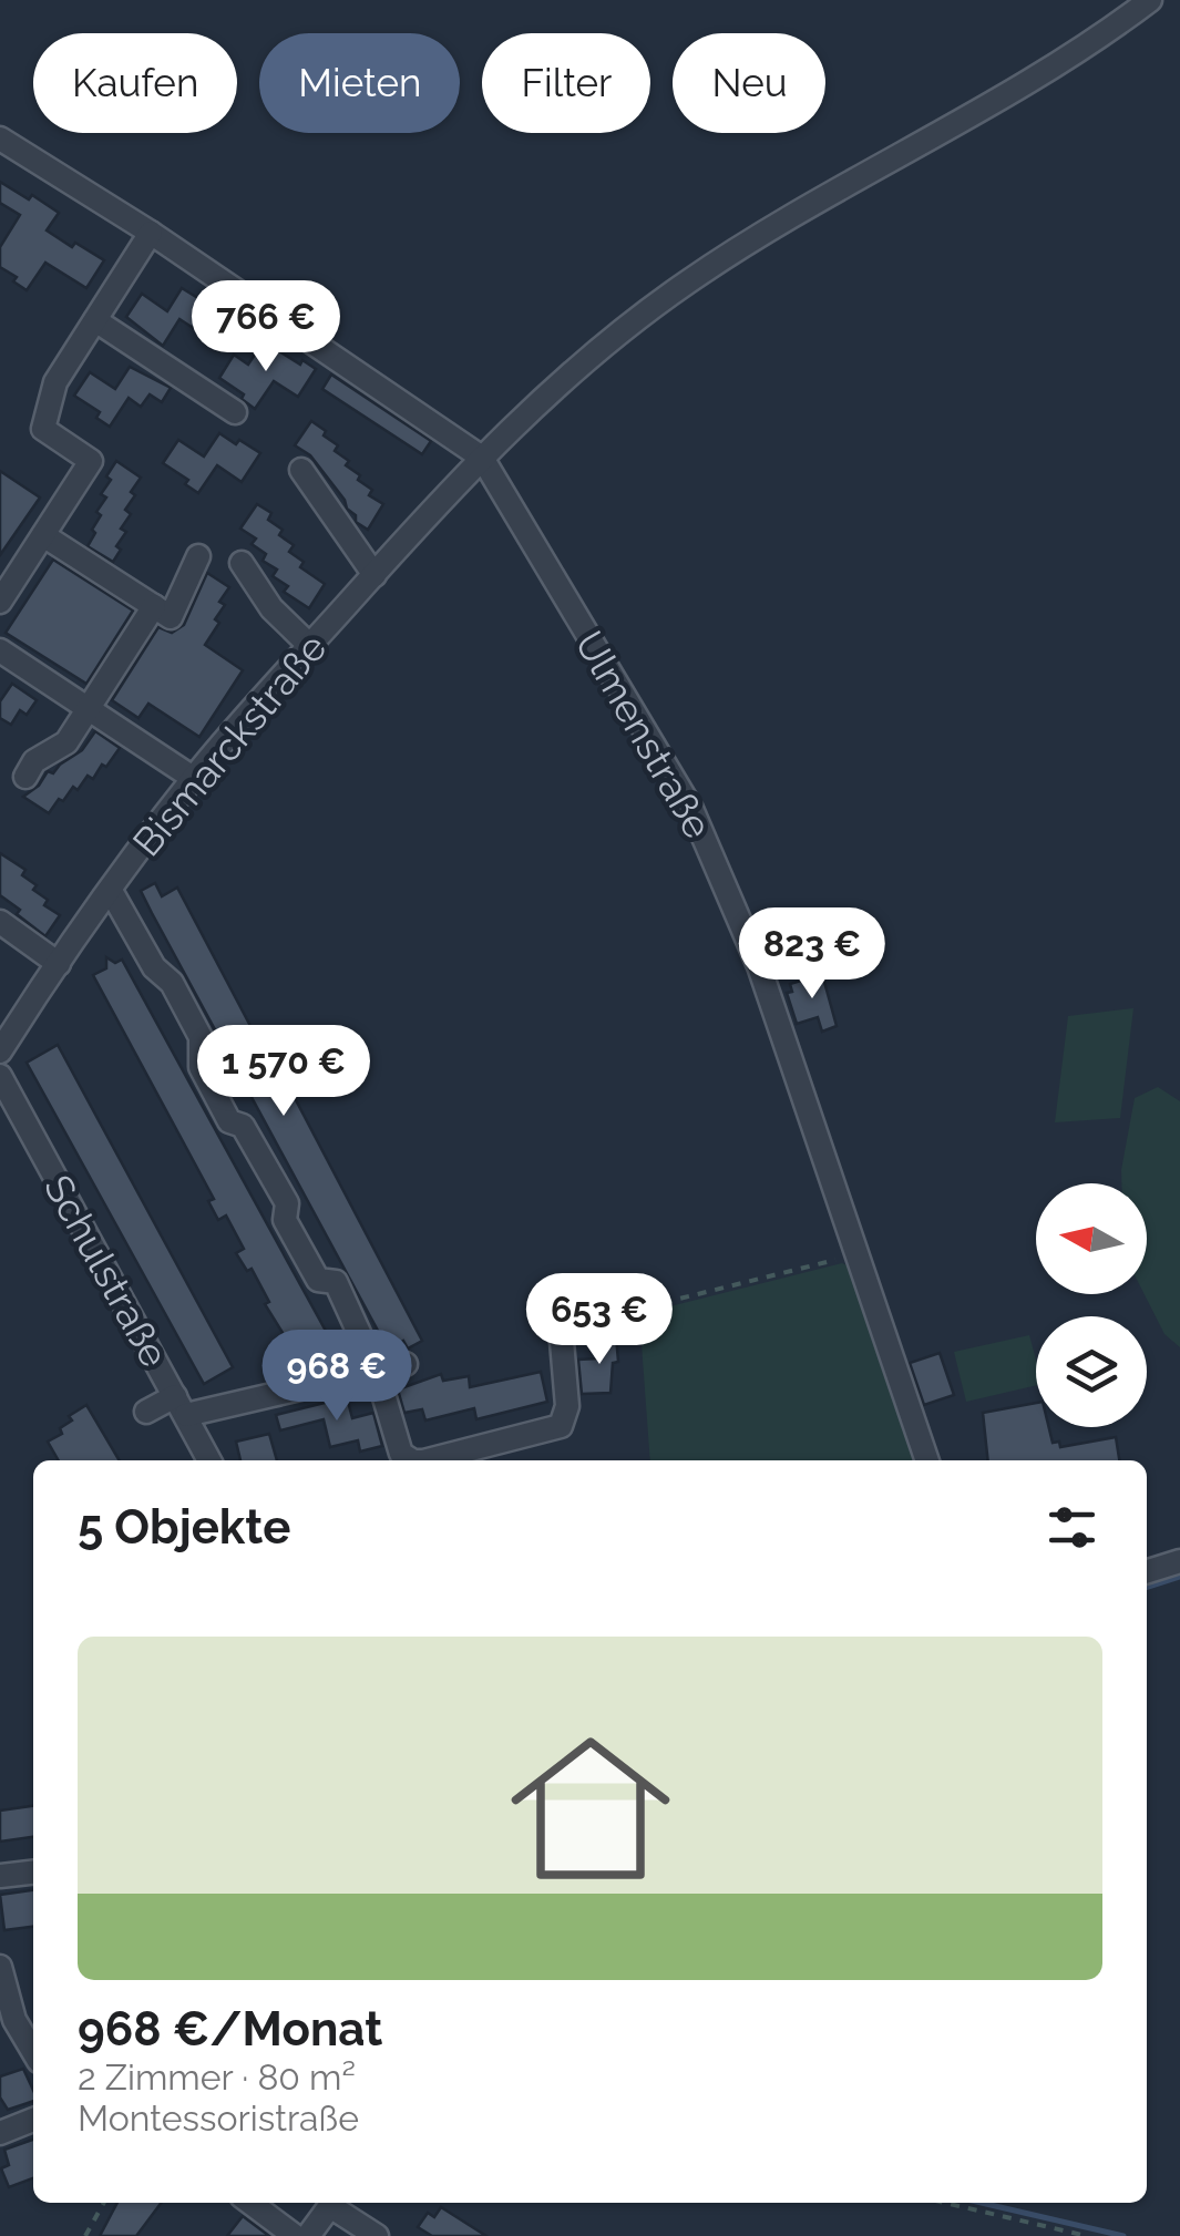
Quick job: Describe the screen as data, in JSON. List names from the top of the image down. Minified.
{"streets":{"street":["Ulmenstraße","Bismarckstraße","Schulstraße"]},"crossings":[["Ulmenstraße","Bismarckstraße"]],"north":"left","page":{"chip":["Kaufen","Mieten","Filter","Neu"],"price":["766 €","823 €","1 570 €","653 €","968 €"],"heading":"5 Objekte","list":[{"name":"968 €/Monat","note":"2 Zimmer · 80 m² · Montessoristraße"}]}}
